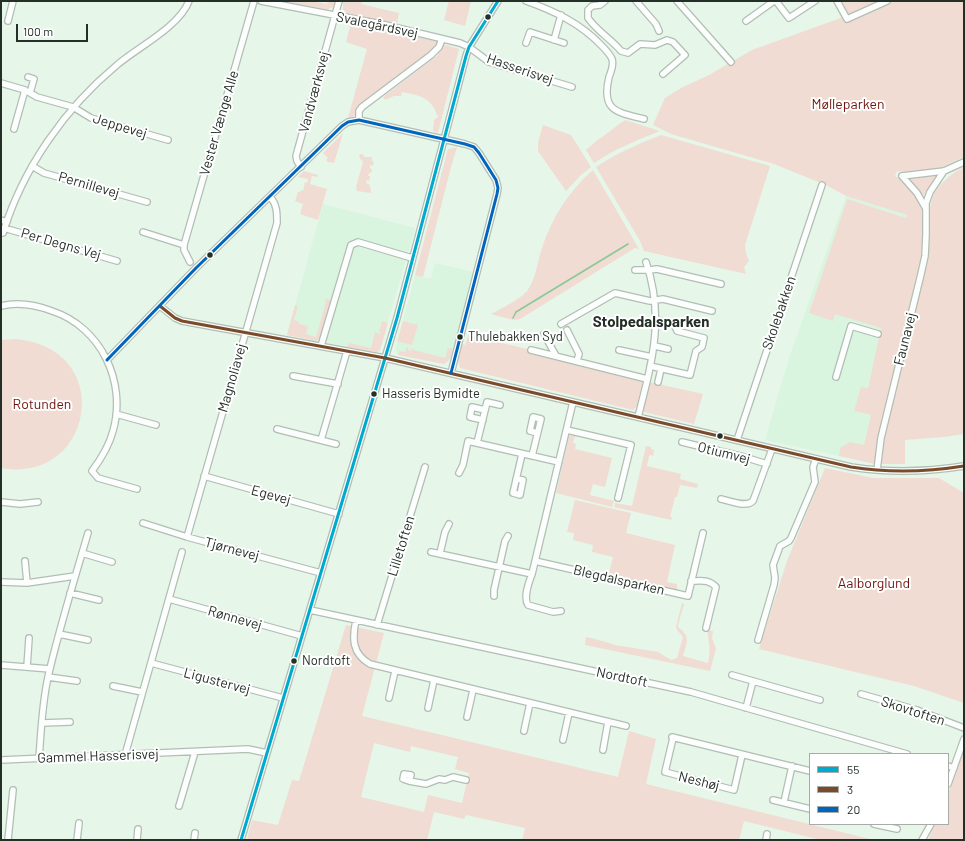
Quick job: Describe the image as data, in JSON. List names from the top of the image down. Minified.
{"streets":{"street":["Svalegårdsvej","Hasserisvej","Vandværksvej","Vester Vænge Alle","Jeppevej","Pernillevej","Per Degns Vej","Skolebakken","Faunavej","Magnoliavej","Otiumvej","Egevej","Lilletoften","Tjørnevej","Blegdalsparken","Rønnevej","Nordtoft","Ligustervej","Skovtoften","Gammel Hasserisvej","Neshøj"]},"crossings":[["Svalegårdsvej","Hasserisvej"],["Svalegårdsvej","Vandværksvej"],["Hasserisvej","Egevej"],["Hasserisvej","Tjørnevej"],["Hasserisvej","Rønnevej"],["Hasserisvej","Nordtoft"],["Hasserisvej","Ligustervej"],["Hasserisvej","Gammel Hasserisvej"],["Magnoliavej","Egevej"],["Magnoliavej","Tjørnevej"],["Lilletoften","Nordtoft"]],"districts":["Stolpedalsparken"],"parks":["Mølleparken","Rotunden","Aalborglund"],"places":["Thulebakken Syd","Hasseris Bymidte","Nordtoft"],"lines":["transit line 55","transit line 20","transit line 3"],"legend":["55","3","20"],"scale_bar":"100 m"}
